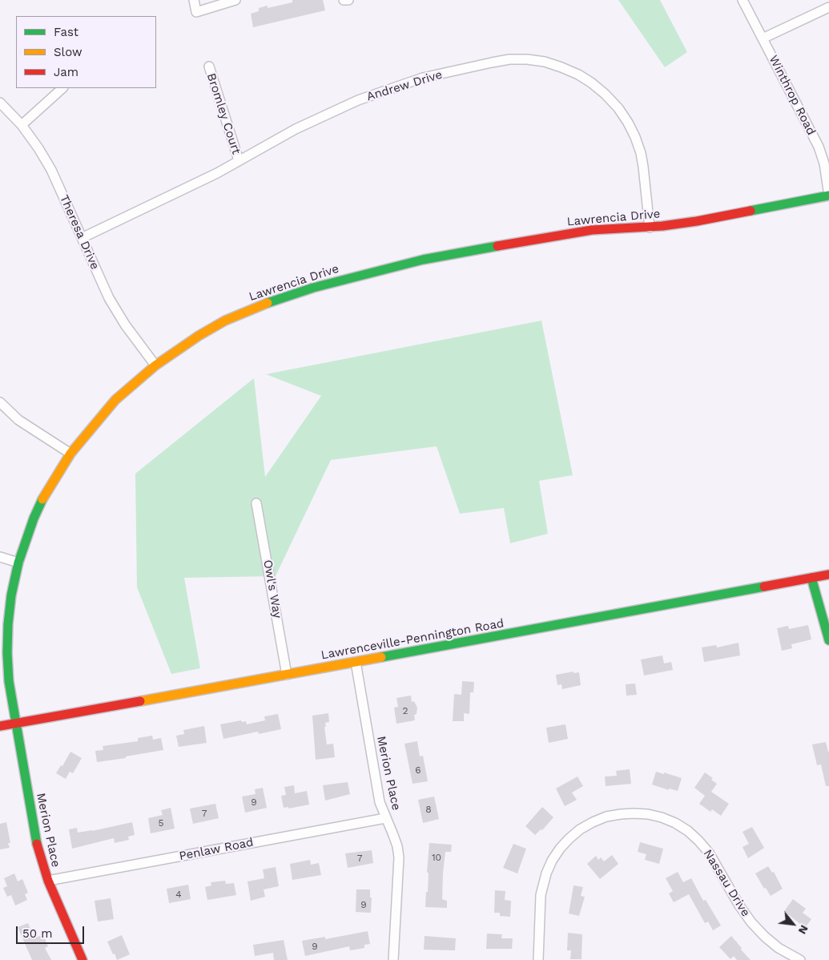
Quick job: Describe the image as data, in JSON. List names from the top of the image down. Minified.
{"streets":{"street":["Andrew Drive","Winthrop Road","Bromley Court","Lawrencia Drive","Theresa Drive","Owl's Way","Lawrenceville-Pennington Road","Merion Place","Penlaw Road","Nassau Drive"]},"crossings":[["Andrew Drive","Bromley Court"],["Andrew Drive","Lawrencia Drive"],["Andrew Drive","Theresa Drive"],["Winthrop Road","Lawrencia Drive"],["Lawrencia Drive","Theresa Drive"],["Lawrencia Drive","Lawrenceville-Pennington Road"],["Lawrencia Drive","Merion Place"],["Owl's Way","Lawrenceville-Pennington Road"],["Lawrenceville-Pennington Road","Merion Place"],["Merion Place","Penlaw Road"]],"house_numbers":["2","6","9","8","7","5","10","7","4","9","9"],"legend":["Fast","Slow","Jam"],"scale_bar":"50 m","north":"bottom right"}
